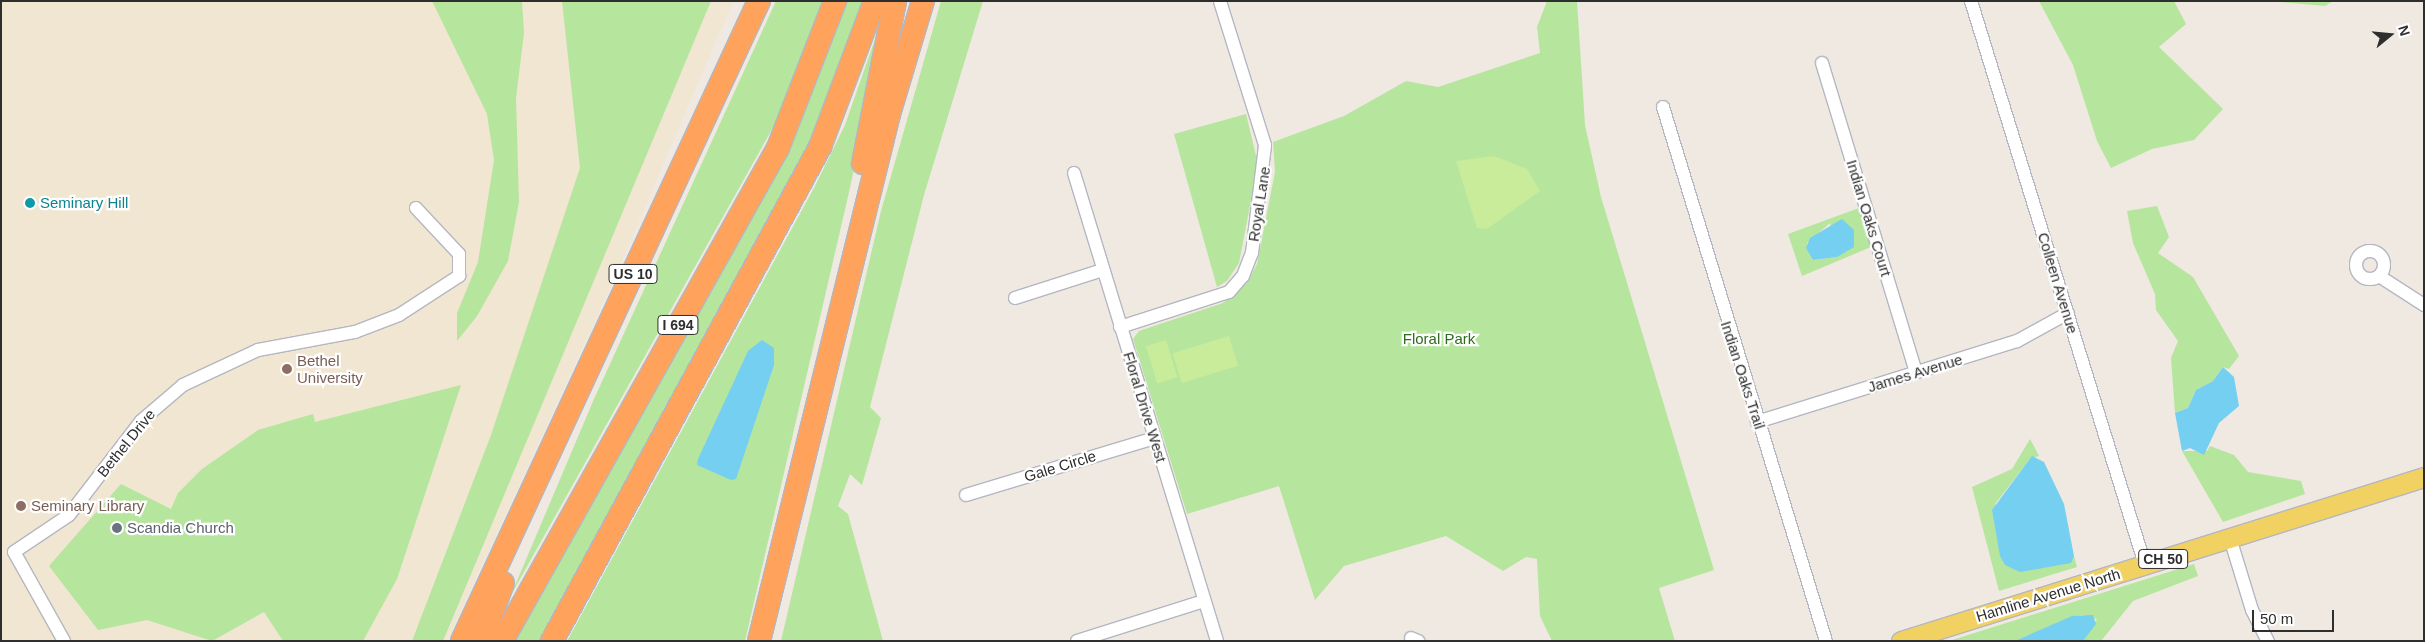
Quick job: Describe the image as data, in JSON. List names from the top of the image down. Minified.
{"streets":{"highway":["US 10","I 694"],"main road":["CH 50","Hamline Avenue North"],"street":["Royal Lane","Indian Oaks Court","Colleen Avenue","James Avenue","Indian Oaks Trail","Floral Drive West","Bethel Drive","Gale Circle"]},"crossings":[["Royal Lane","Floral Drive West"],["Indian Oaks Court","James Avenue"],["Colleen Avenue","James Avenue"],["Colleen Avenue","Hamline Avenue North"],["James Avenue","Indian Oaks Trail"],["Floral Drive West","Gale Circle"]],"parks":["Floral Park"],"places":["Seminary Hill","Bethel University","Seminary Library","Scandia Church"],"scale_bar":"50 m","north":"right"}
